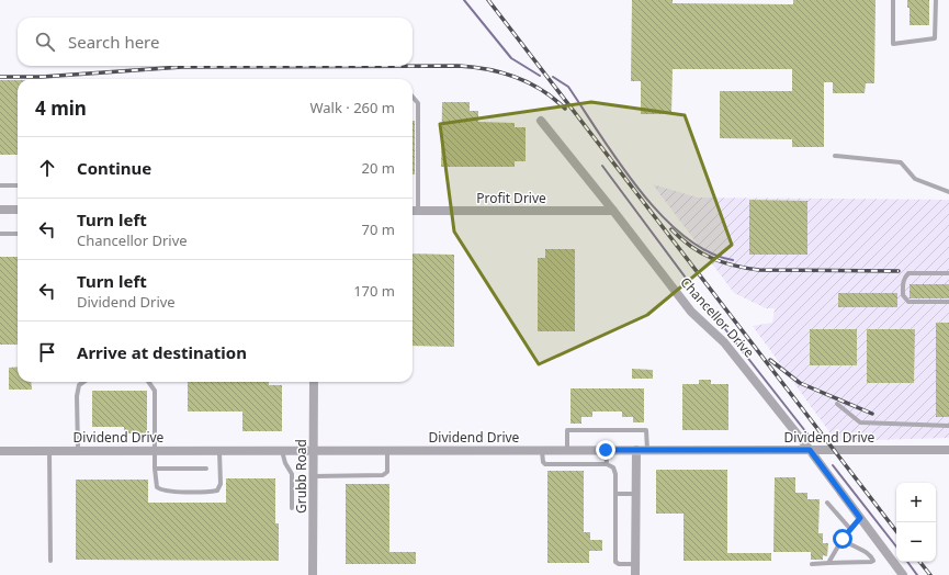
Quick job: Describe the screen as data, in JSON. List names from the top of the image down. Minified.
{"streets":{"street":["Profit Drive","Chancellor Drive","Dividend Drive","Grubb Road"]},"crossings":[["Profit Drive","Chancellor Drive"],["Chancellor Drive","Dividend Drive"],["Dividend Drive","Grubb Road"]],"page":{"search":"Search here","heading":["4 min","Walk · 260 m"],"list":[["Continue","20 m"],["Turn left","Chancellor Drive","70 m"],["Turn left","Dividend Drive","170 m"],"Arrive at destination"],"map_buttons":["+","−"]}}
